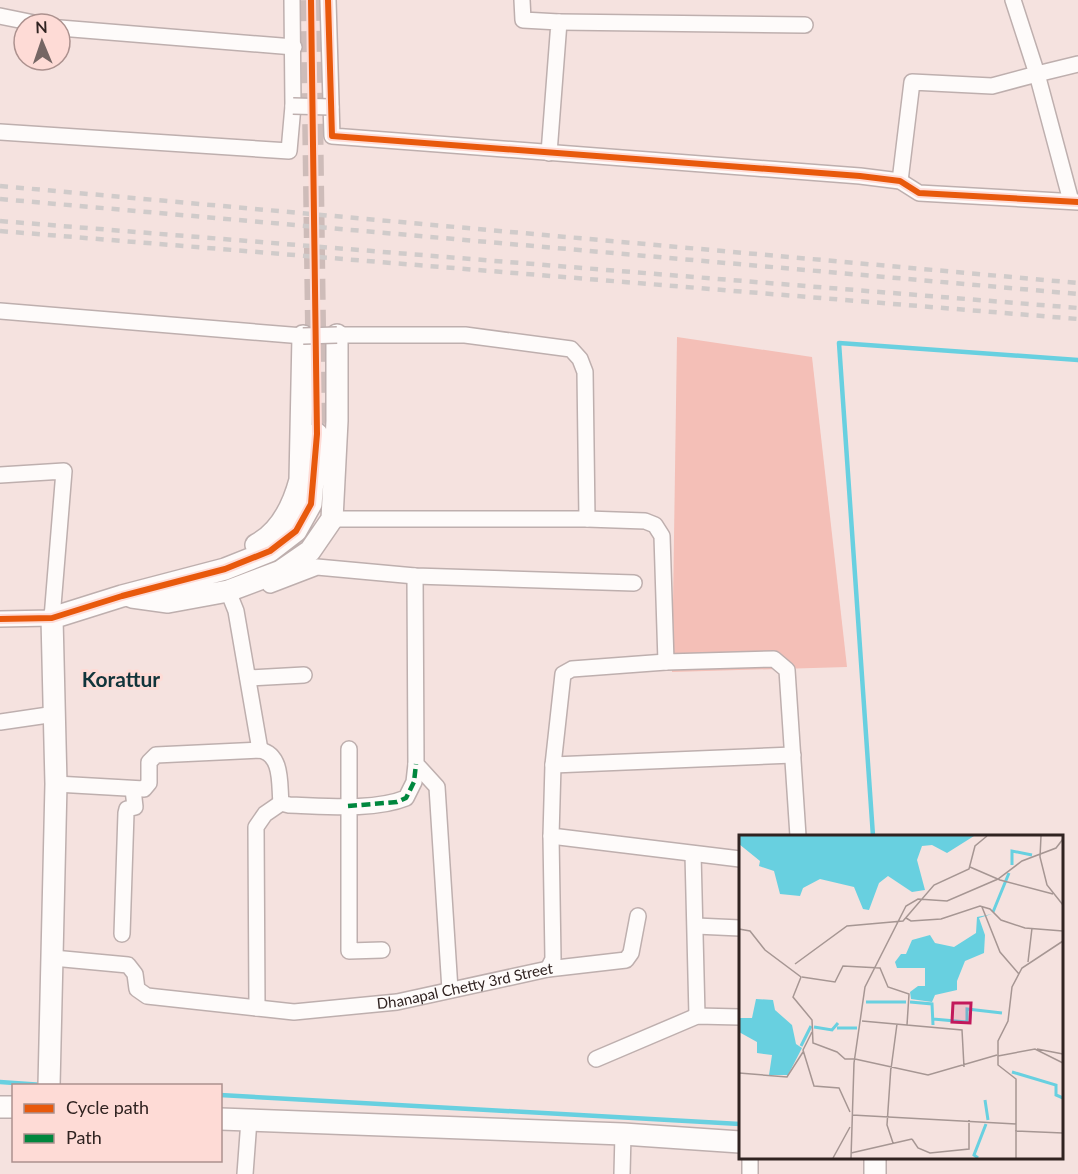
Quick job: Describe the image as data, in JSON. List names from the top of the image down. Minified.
{"streets":{"street":["Dhanapal Chetty 3rd Street"]},"districts":["Korattur"],"legend":["Cycle path","Path"],"north":"top"}
